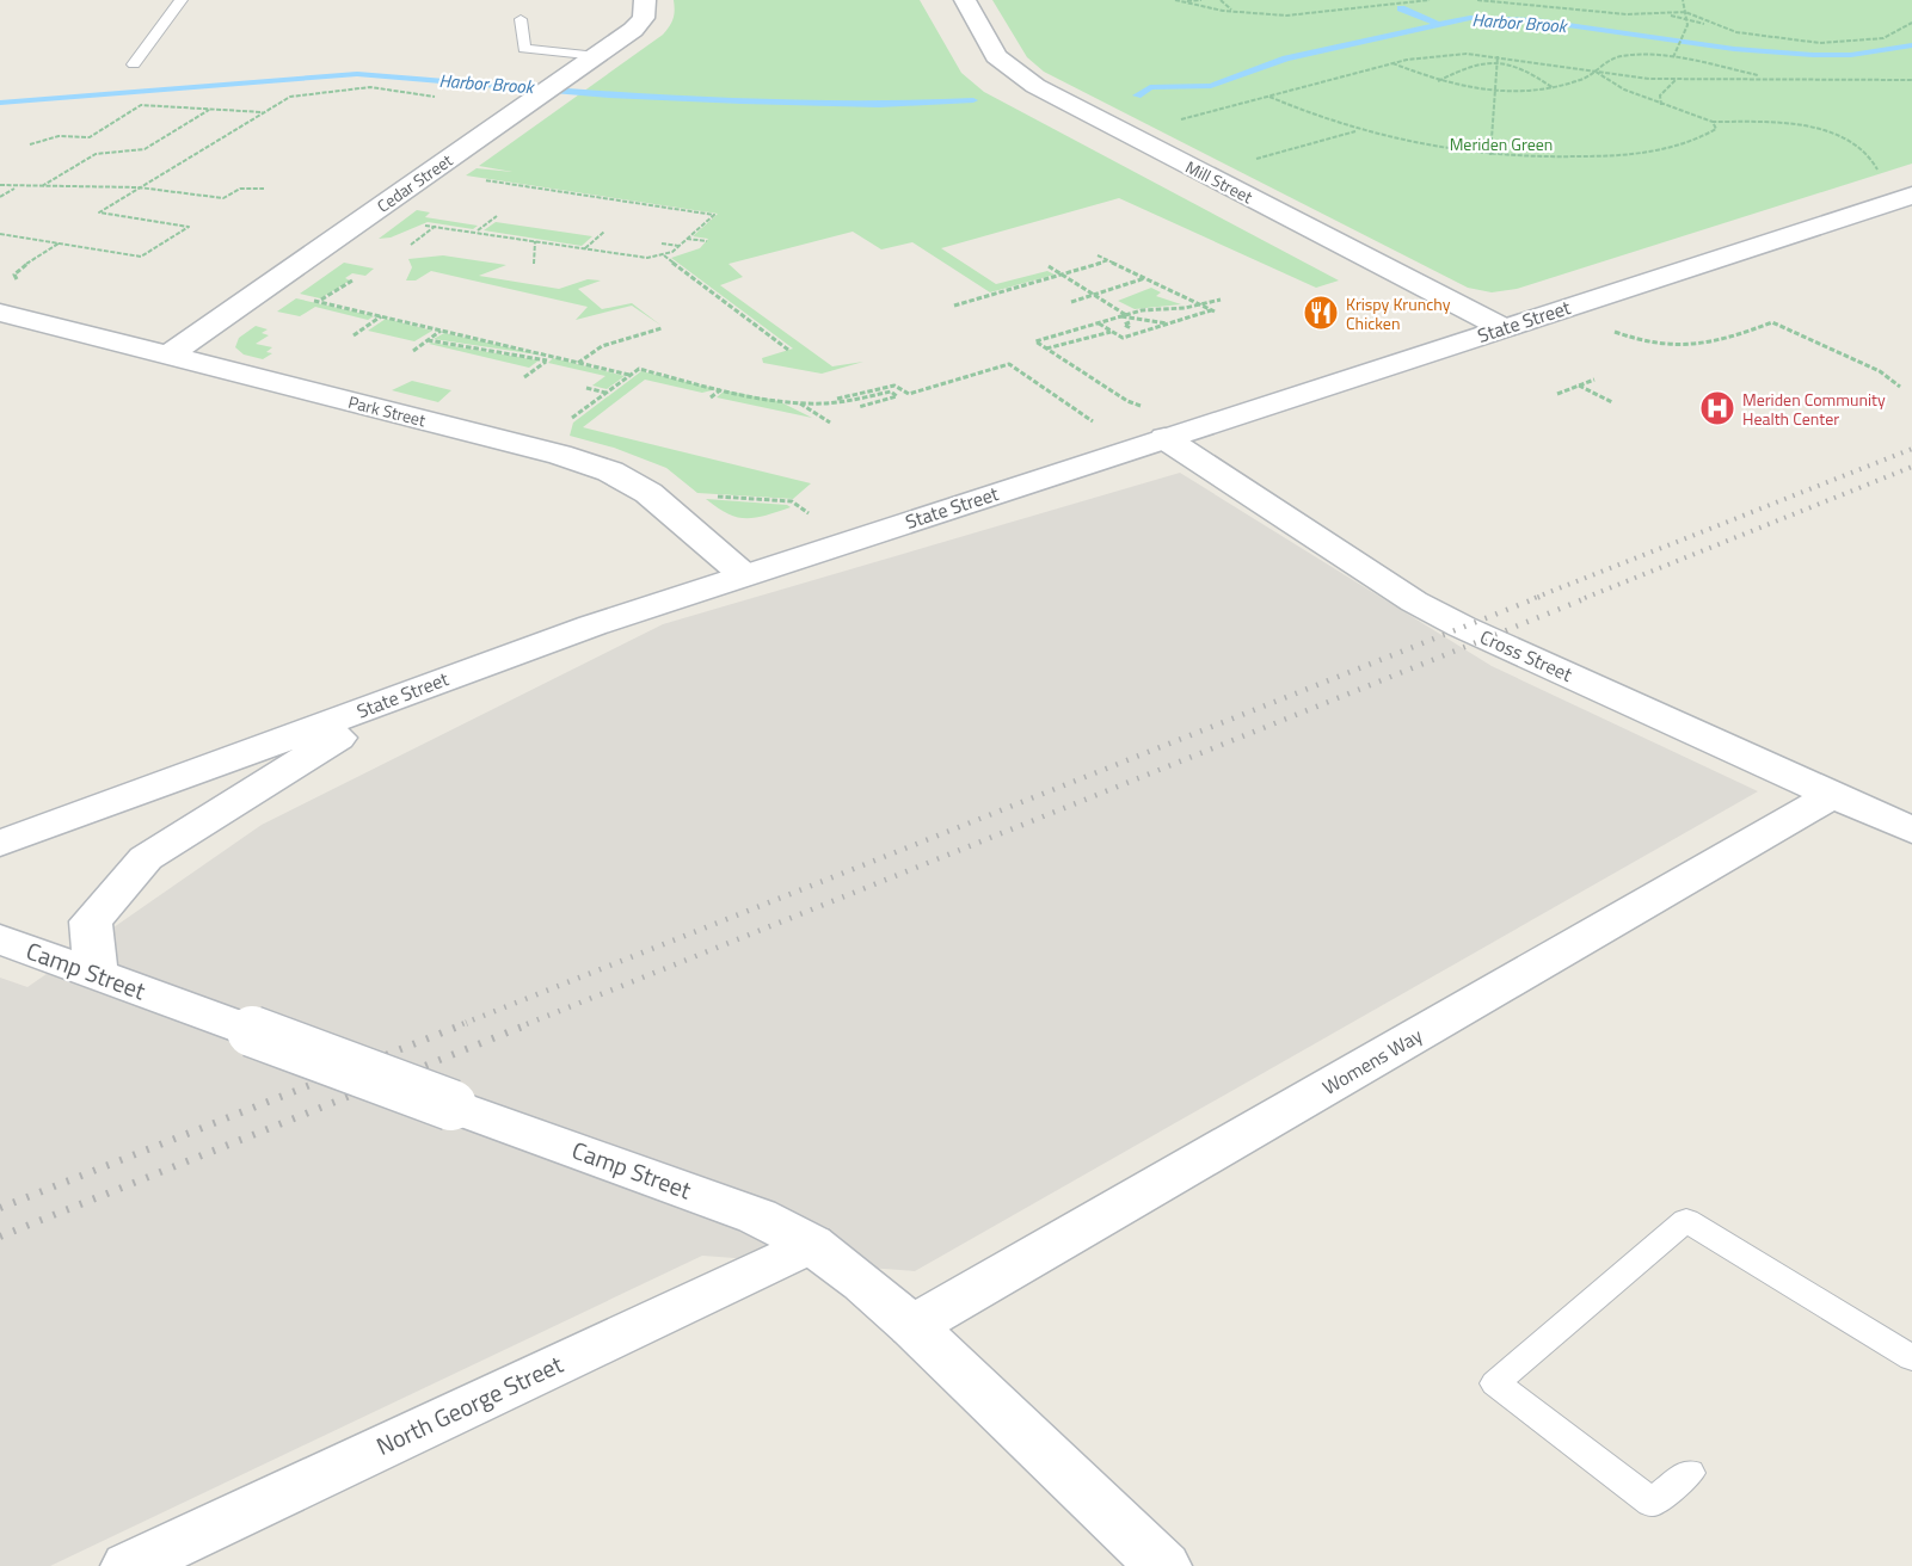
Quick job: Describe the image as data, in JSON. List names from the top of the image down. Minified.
{"streets":{"street":["Mill Street","Cedar Street","State Street","Park Street","Cross Street","Camp Street","Womens Way","North George Street"]},"crossings":[["Mill Street","State Street"],["Cedar Street","Park Street"],["State Street","Park Street"],["State Street","Cross Street"],["Cross Street","Womens Way"],["Camp Street","Womens Way"],["Camp Street","North George Street"]],"water":["Harbor Brook"],"parks":["Meriden Green"],"places":{"restaurant":["Krispy Krunchy Chicken"],"hospital":["Meriden Community Health Center"]}}
